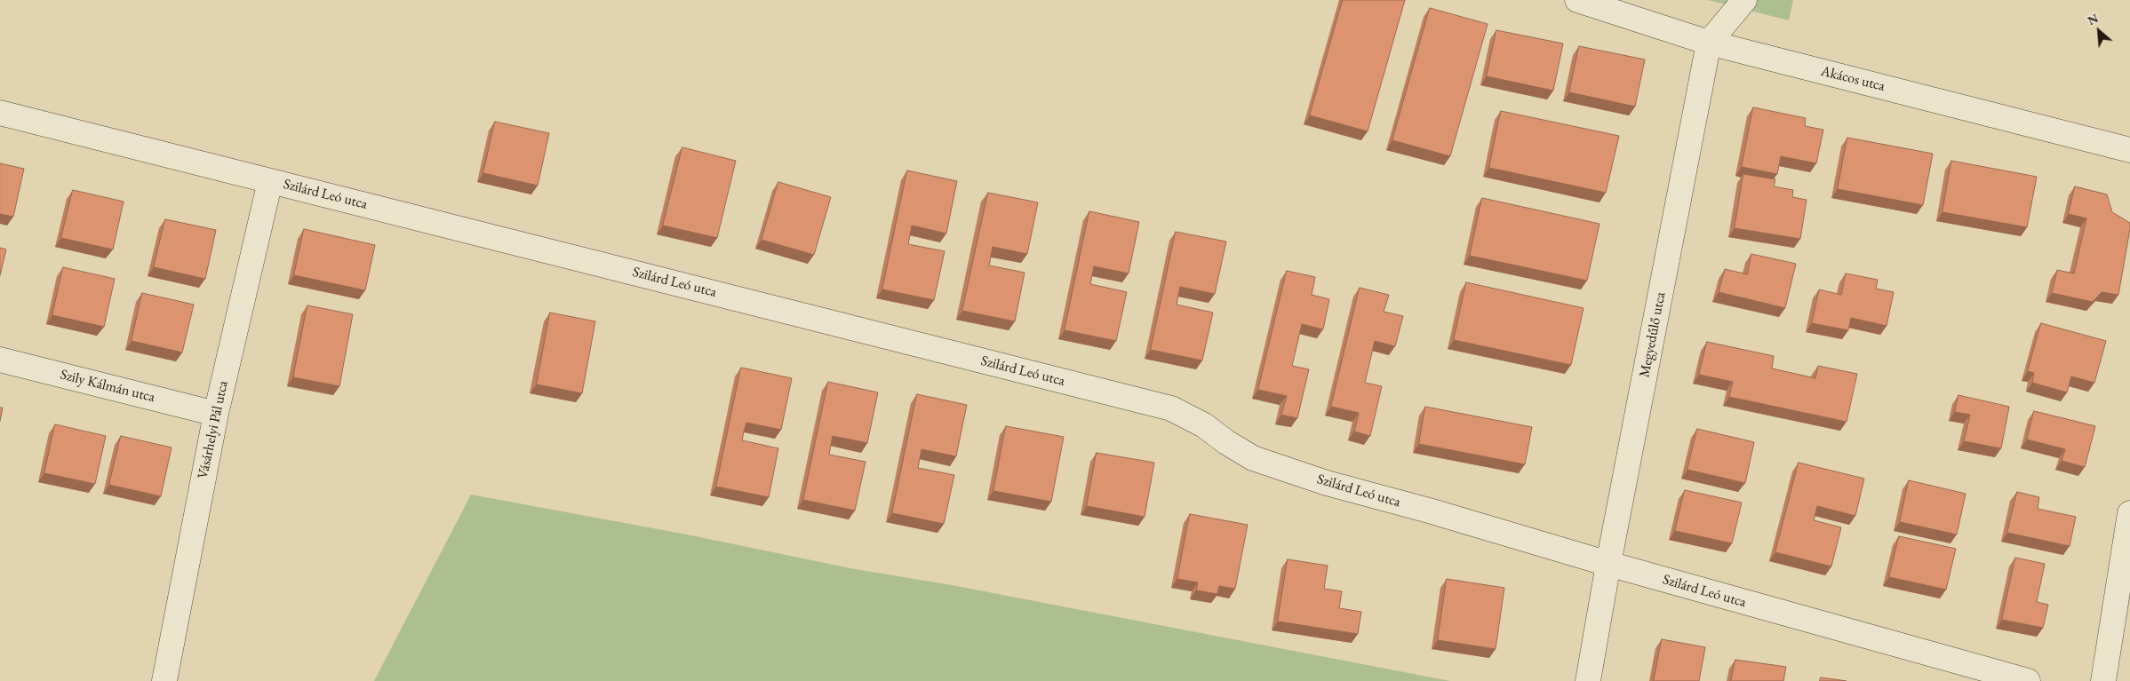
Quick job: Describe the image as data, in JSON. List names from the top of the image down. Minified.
{"streets":{"street":["Akácos utca","Szilárd Leó utca","Megyedűlő utca","Szily Kálmán utca","Vásárhelyi Pál utca"]},"crossings":[["Akácos utca","Megyedűlő utca"],["Szilárd Leó utca","Megyedűlő utca"],["Szilárd Leó utca","Vásárhelyi Pál utca"],["Szily Kálmán utca","Vásárhelyi Pál utca"]],"north":"top left"}
